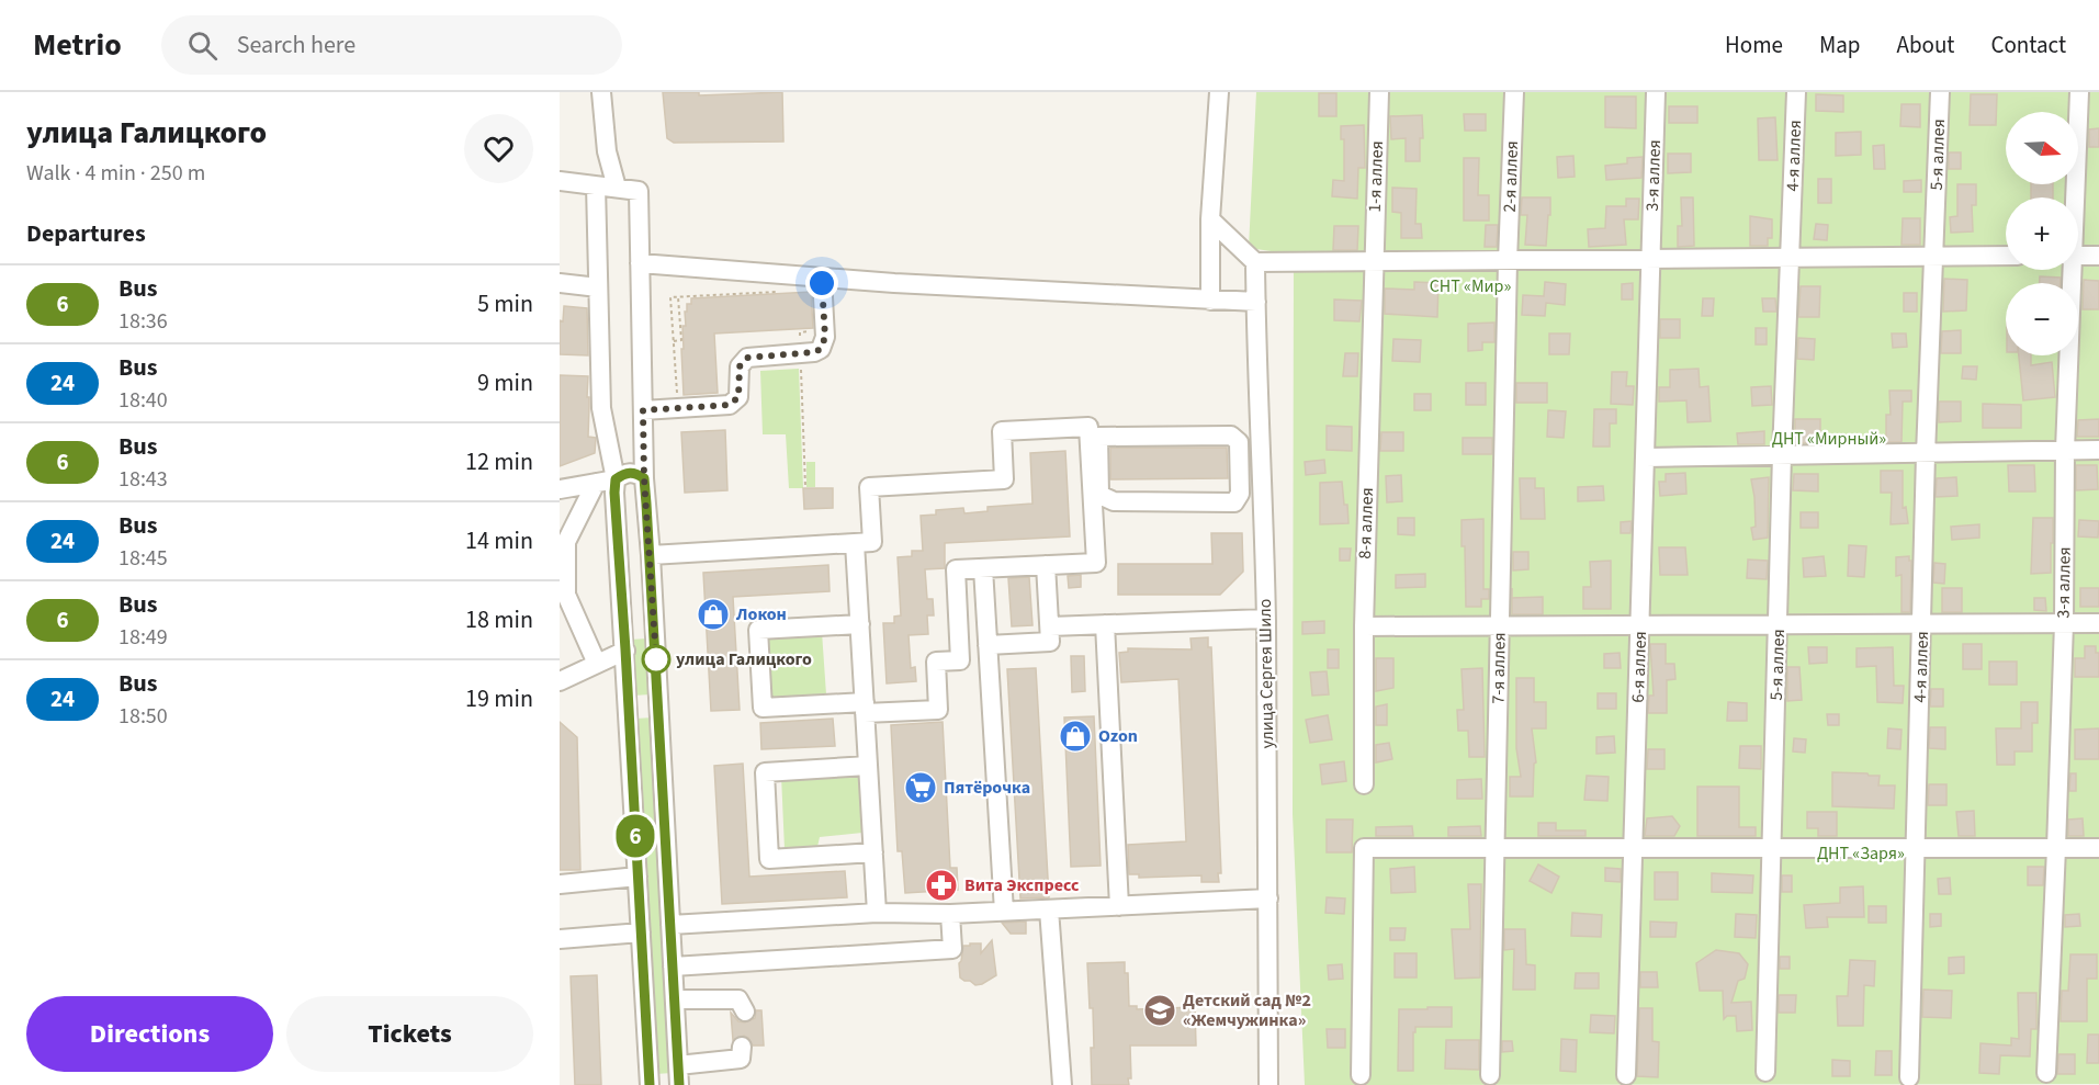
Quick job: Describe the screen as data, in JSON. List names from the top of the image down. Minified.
{"streets":{"street":["5-я аллея","4-я аллея","3-я аллея","1-я аллея","2-я аллея","8-я аллея","6-я аллея","7-я аллея","улица Сергея Шило"]},"crossings":[["5-я аллея","4-я аллея"],["3-я аллея","6-я аллея"],["1-я аллея","8-я аллея"],["2-я аллея","7-я аллея"]],"parks":["СНТ «Мир»","ДНТ «Мирный»","ДНТ «Заря»"],"places":{"shop":["Локон","Ozon"],"other":["улица Галицкого"],"supermarket":["Пятёрочка"],"pharmacy":["Вита Экспресс"],"school or university":["Детский сад №2 «Жемчужинка»"]},"lines":["bus line 6"],"north":"right","page":{"header":"Metrio","search":"Search here","nav":["Home","Map","About","Contact"],"heading":[["улица Галицкого","Walk · 4 min · 250 m"],"Departures"],"on_map":"6","map_buttons":["+","−"],"list":[{"mark":"6","name":"Bus","note":"18:36","value":"5 min"},{"mark":"24","name":"Bus","note":"18:40","value":"9 min"},{"mark":"6","name":"Bus","note":"18:43","value":"12 min"},{"mark":"24","name":"Bus","note":"18:45","value":"14 min"},{"mark":"6","name":"Bus","note":"18:49","value":"18 min"},{"mark":"24","name":"Bus","note":"18:50","value":"19 min"}],"buttons":["Directions","Tickets"]}}
